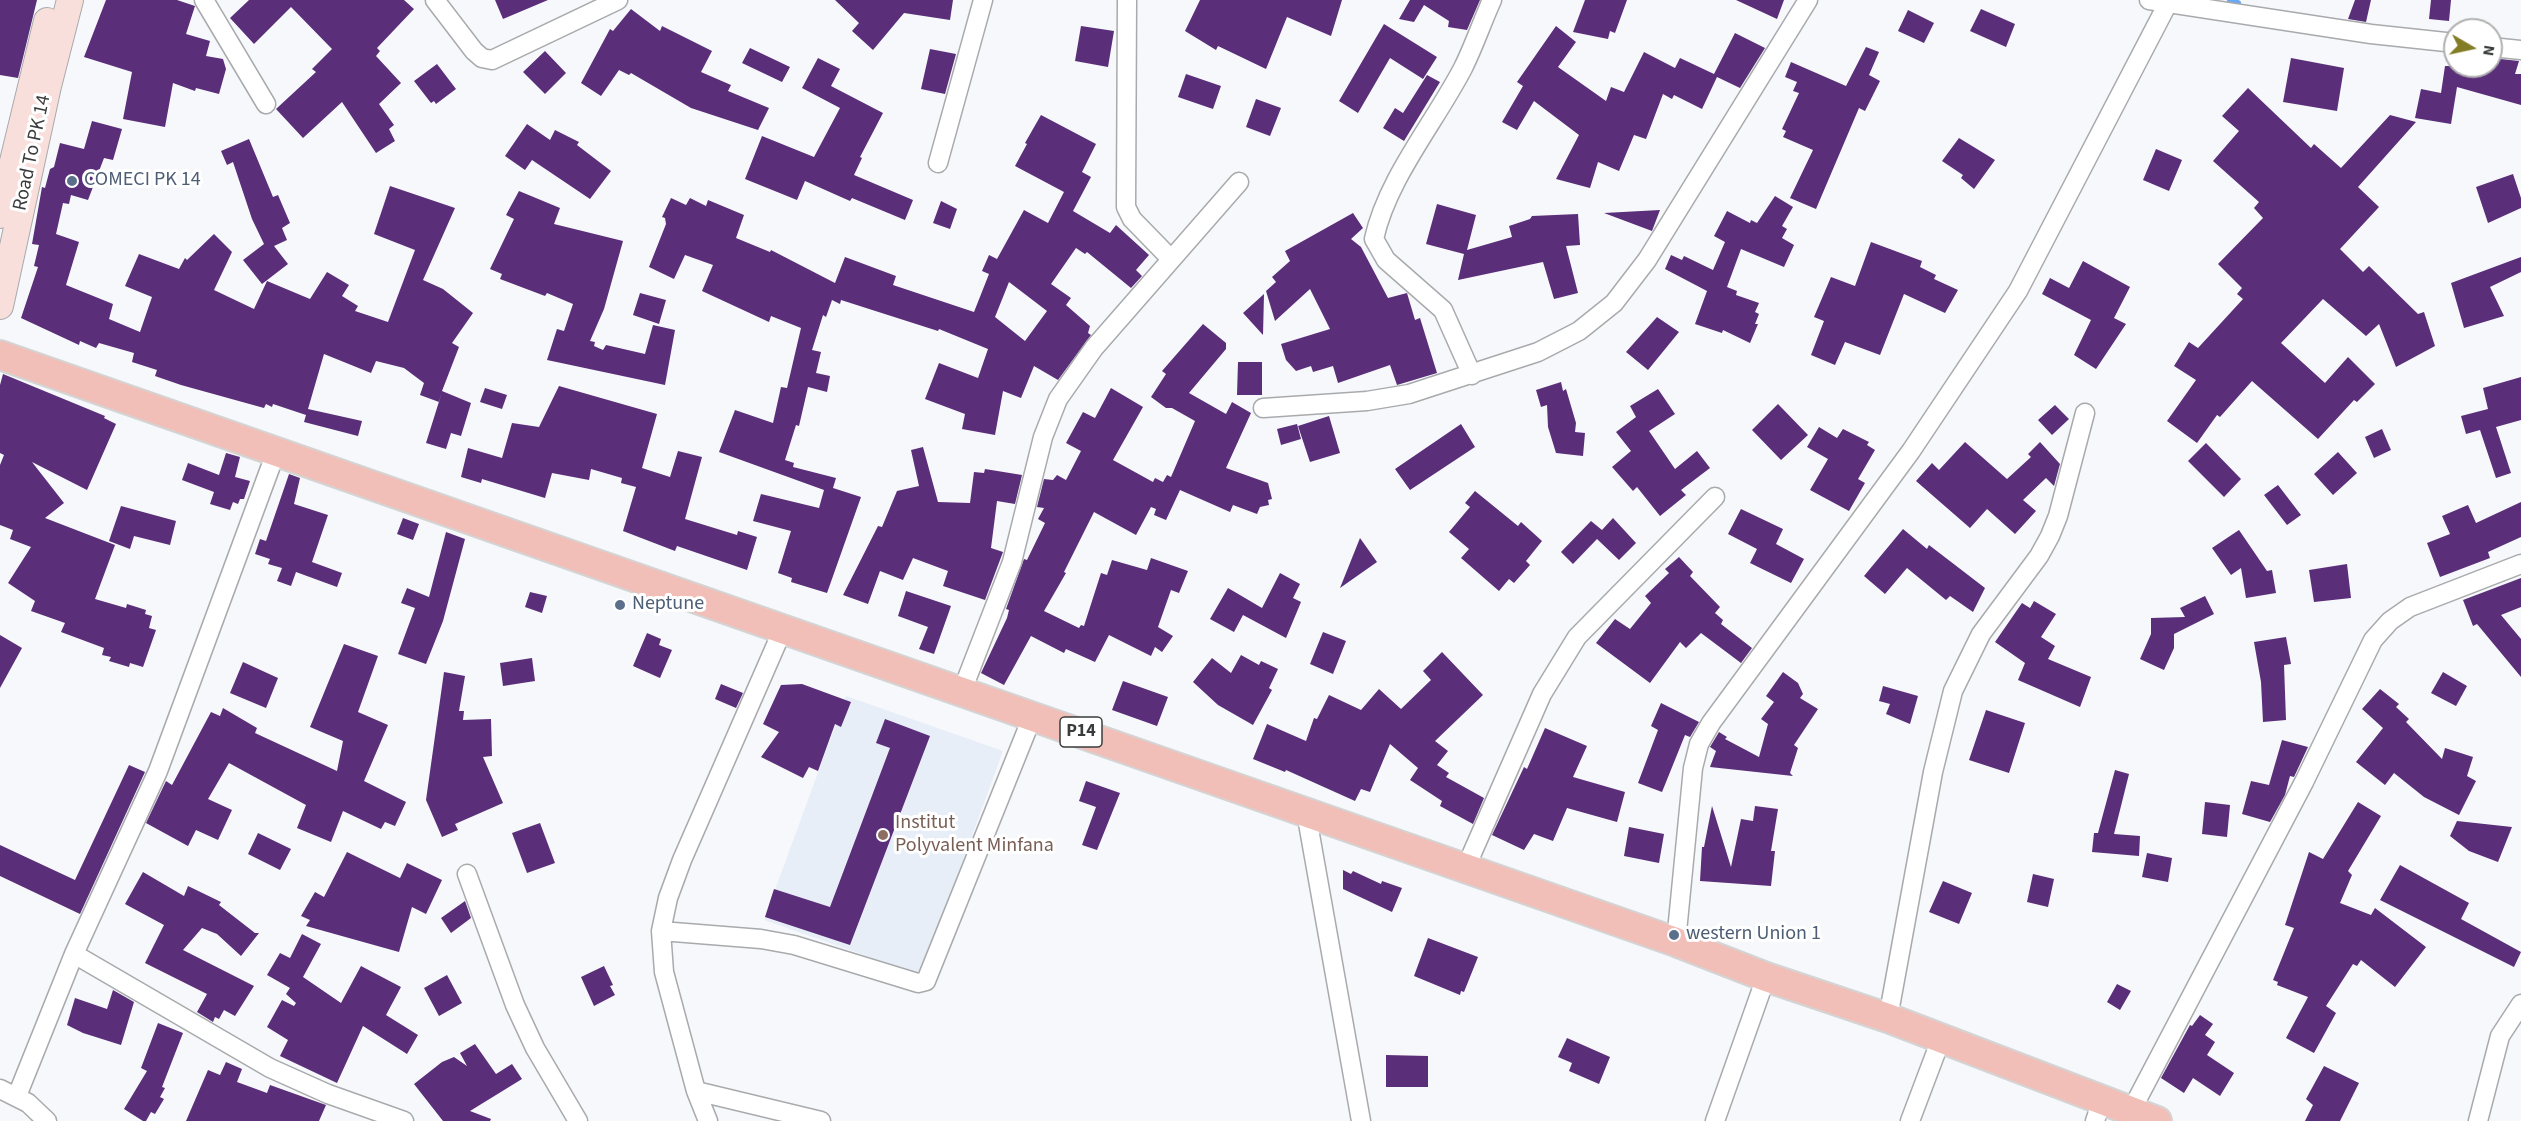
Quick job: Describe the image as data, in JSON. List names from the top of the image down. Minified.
{"streets":{"main road":["Road To PK 14","P14"]},"places":["COMECI PK 14","Neptune","Institut Polyvalent Minfana","western Union 1"],"north":"right"}
